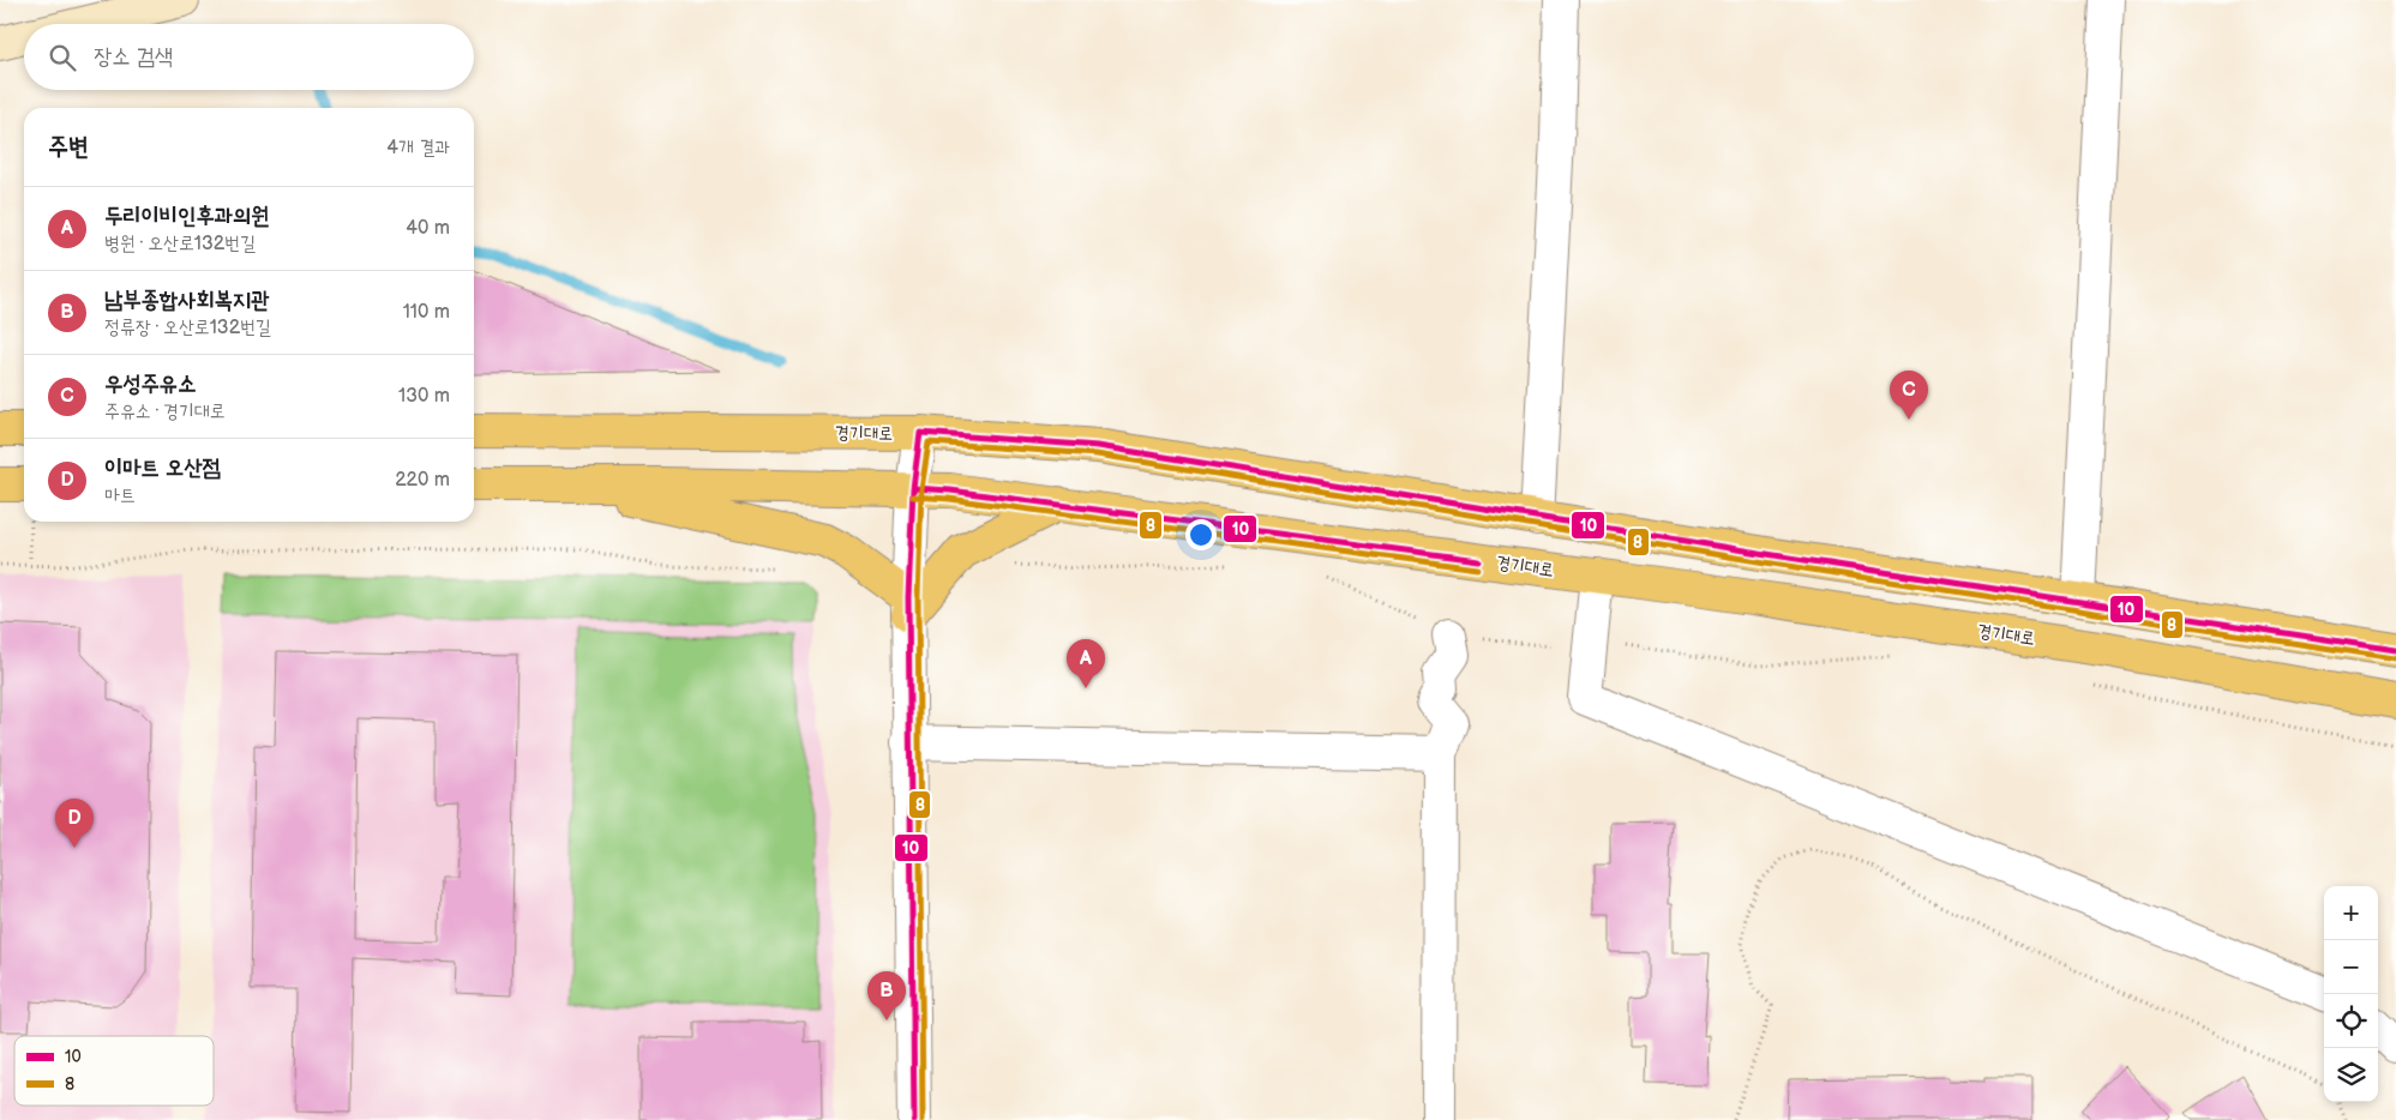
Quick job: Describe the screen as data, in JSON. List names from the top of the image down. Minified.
{"streets":{"main road":["경기대로"]},"lines":["transit line 10","transit line 8"],"legend":["10","8"],"page":{"search":"장소 검색","heading":["주변","4개 결과"],"list":[{"mark":"A","name":"두리이비인후과의원","note":"병원 · 오산로132번길","value":"40 m"},{"mark":"B","name":"남부종합사회복지관","note":"정류장 · 오산로132번길","value":"110 m"},{"mark":"C","name":"우성주유소","note":"주유소 · 경기대로","value":"130 m"},{"mark":"D","name":"이마트 오산점","note":"마트","value":"220 m"}],"pins":["C","A","D","B"],"map_buttons":["+","−"]}}
